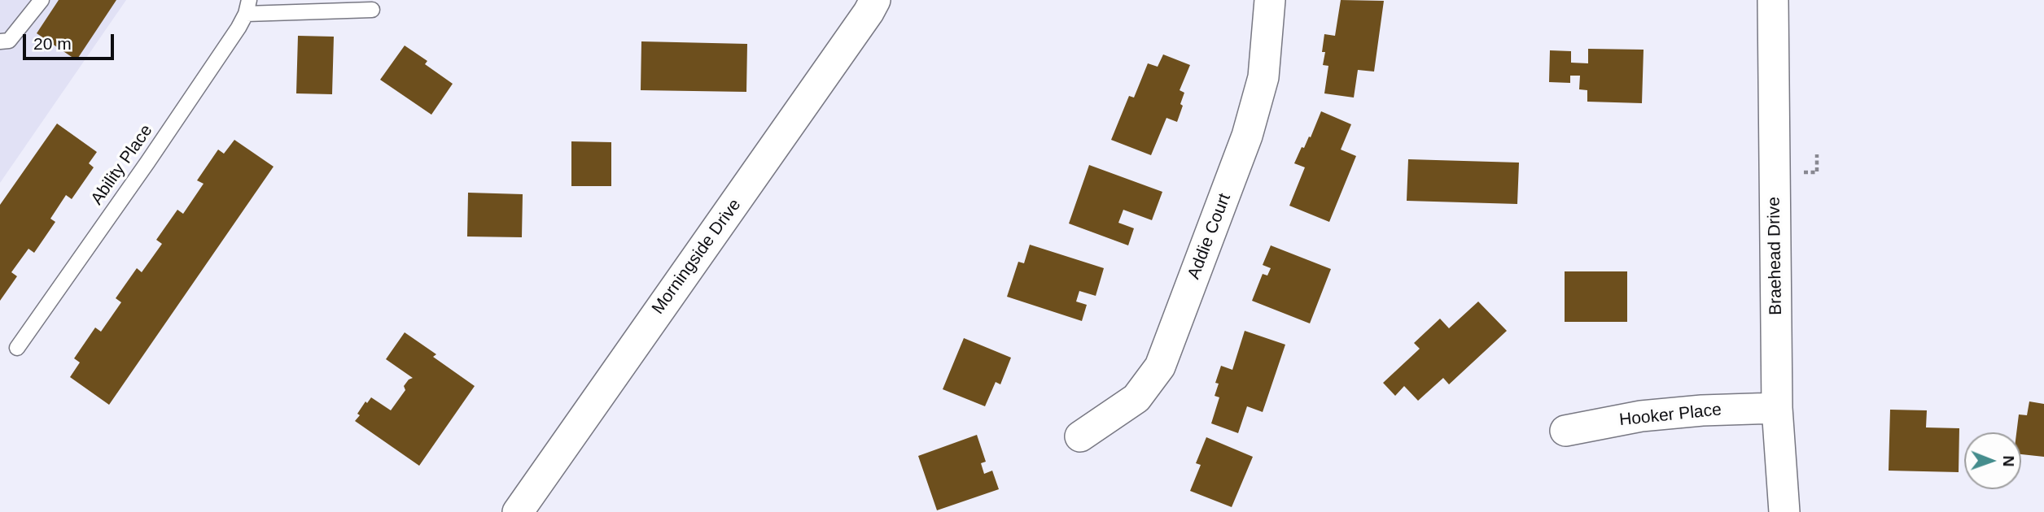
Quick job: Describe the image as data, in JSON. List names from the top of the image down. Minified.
{"streets":{"street":["Addie Court","Braehead Drive","Morningside Drive","Hooker Place"],"lane":["Ability Place"]},"crossings":[["Braehead Drive","Hooker Place"]],"scale_bar":"20 m","north":"right"}
